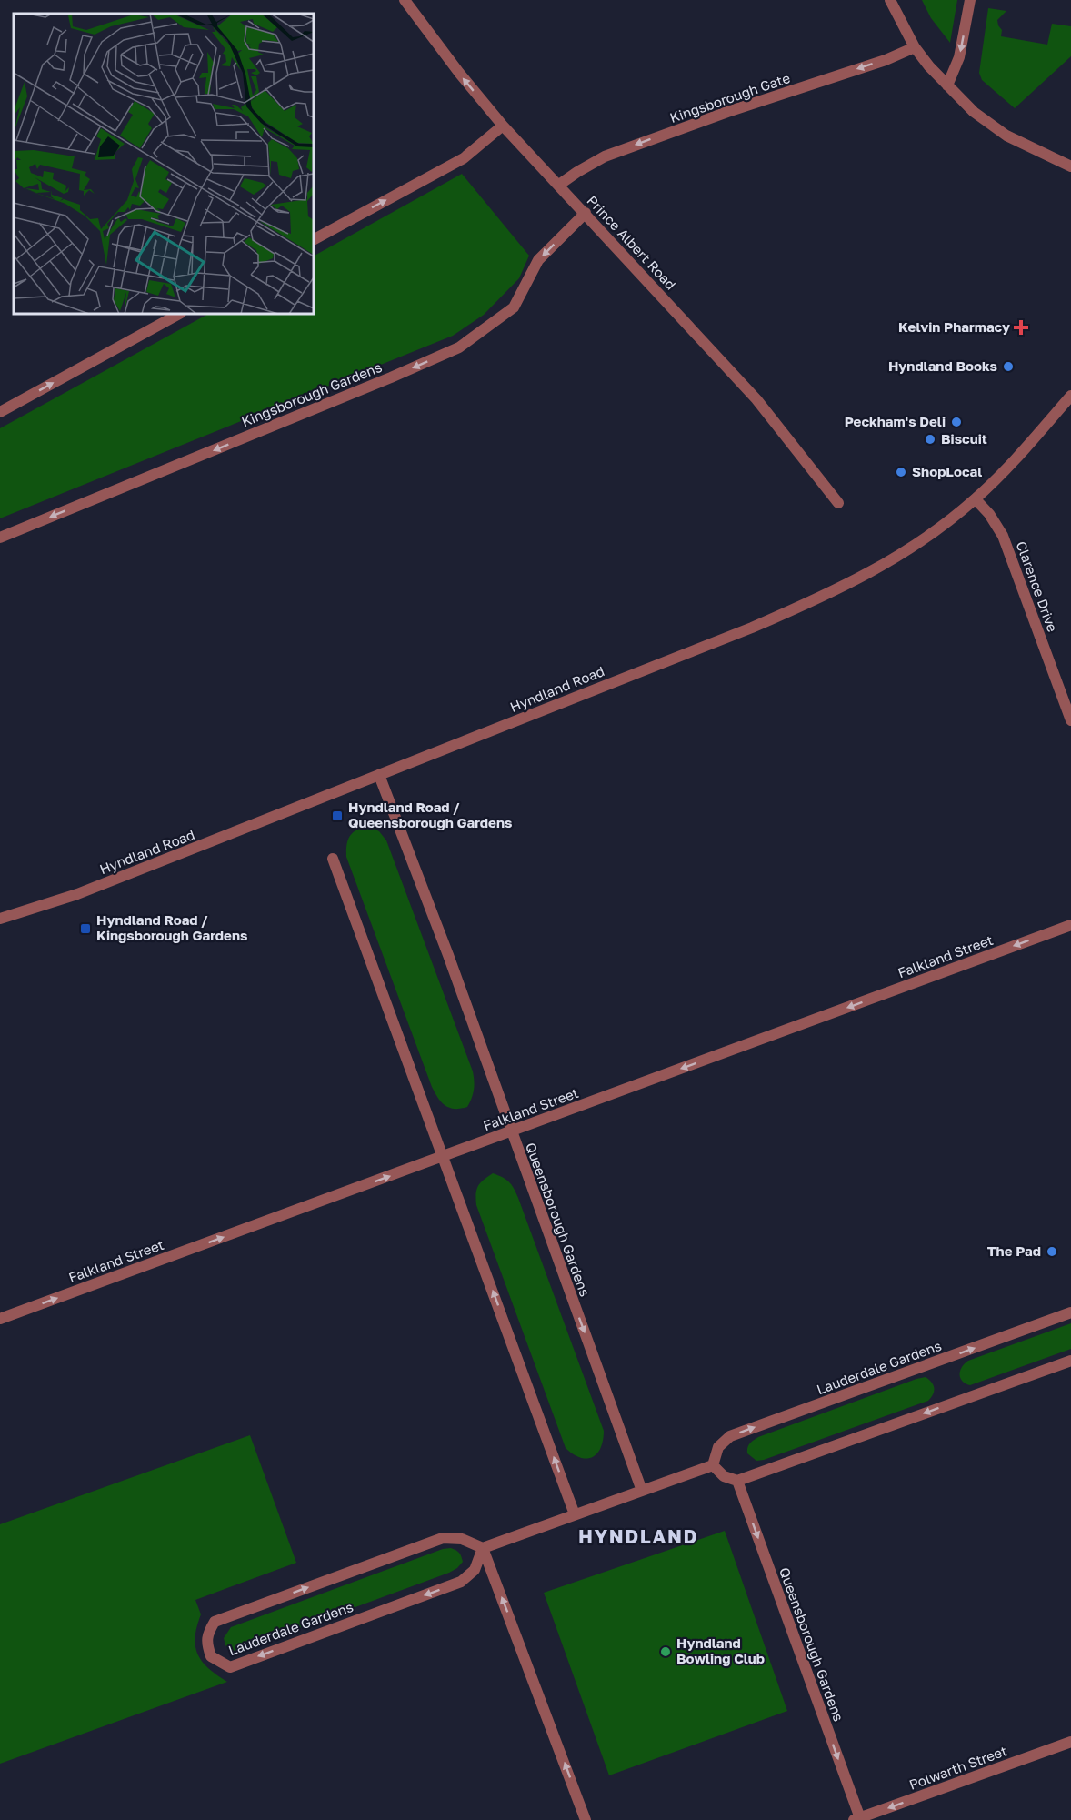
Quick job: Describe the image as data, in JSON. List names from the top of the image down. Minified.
{"streets":{"street":["Kingsborough Gate","Prince Albert Road","Kingsborough Gardens","Clarence Drive","Hyndland Road","Falkland Street","Queensborough Gardens","Lauderdale Gardens","Polwarth Street"]},"crossings":[["Kingsborough Gate","Prince Albert Road"],["Prince Albert Road","Kingsborough Gardens"],["Clarence Drive","Hyndland Road"],["Hyndland Road","Queensborough Gardens"],["Falkland Street","Queensborough Gardens"],["Queensborough Gardens","Polwarth Street"]],"one_way":["Kingsborough Gate","Kingsborough Gardens","Polwarth Street"],"districts":["HYNDLAND"],"places":{"health":["Kelvin Pharmacy"],"other":["Hyndland Books","Peckham's Deli","Biscuit","ShopLocal","The Pad","Hyndland Bowling Club"],"transit":["Hyndland Road / Queensborough Gardens","Hyndland Road / Kingsborough Gardens"]}}
